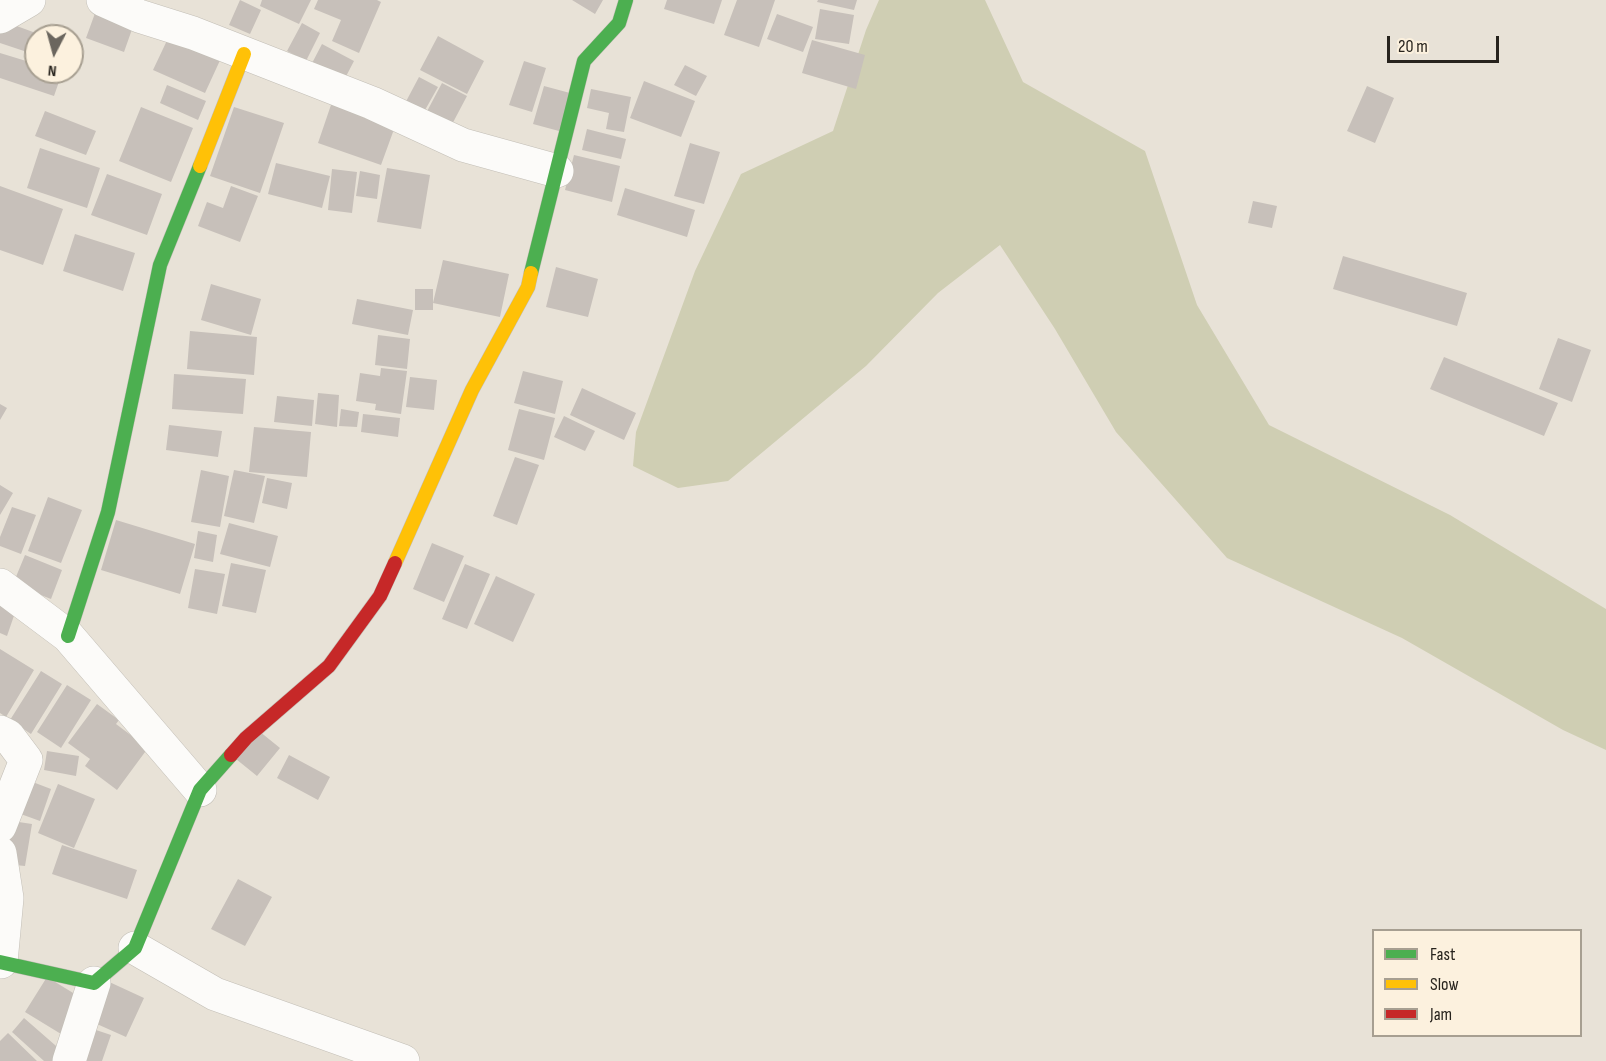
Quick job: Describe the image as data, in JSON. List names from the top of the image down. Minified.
{"legend":["Fast","Slow","Jam"],"scale_bar":"20 m","north":"bottom"}
